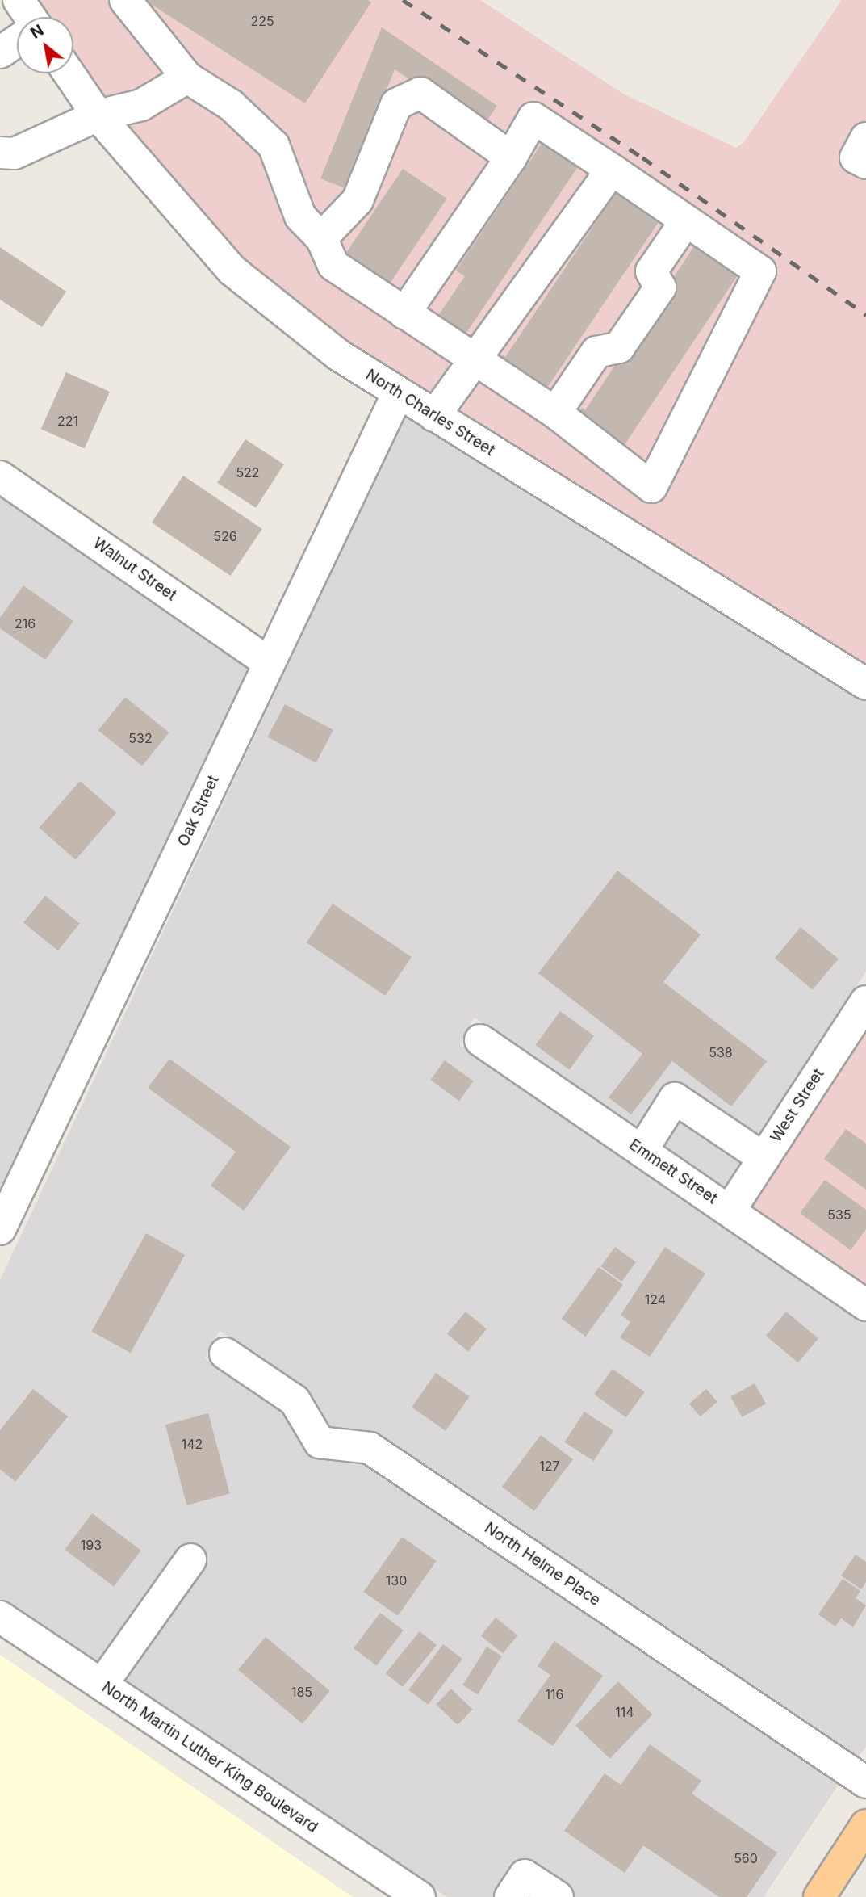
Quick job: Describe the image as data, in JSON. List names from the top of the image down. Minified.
{"streets":{"street":["North Charles Street","Walnut Street","Oak Street","West Street","Emmett Street","North Helme Place","North Martin Luther King Boulevard"]},"crossings":[["North Charles Street","Oak Street"],["Walnut Street","Oak Street"],["West Street","Emmett Street"]],"house_numbers":["225","221","522","526","216","532","538","535","124","142","127","193","130","185","116","114","560"],"north":"top left"}
